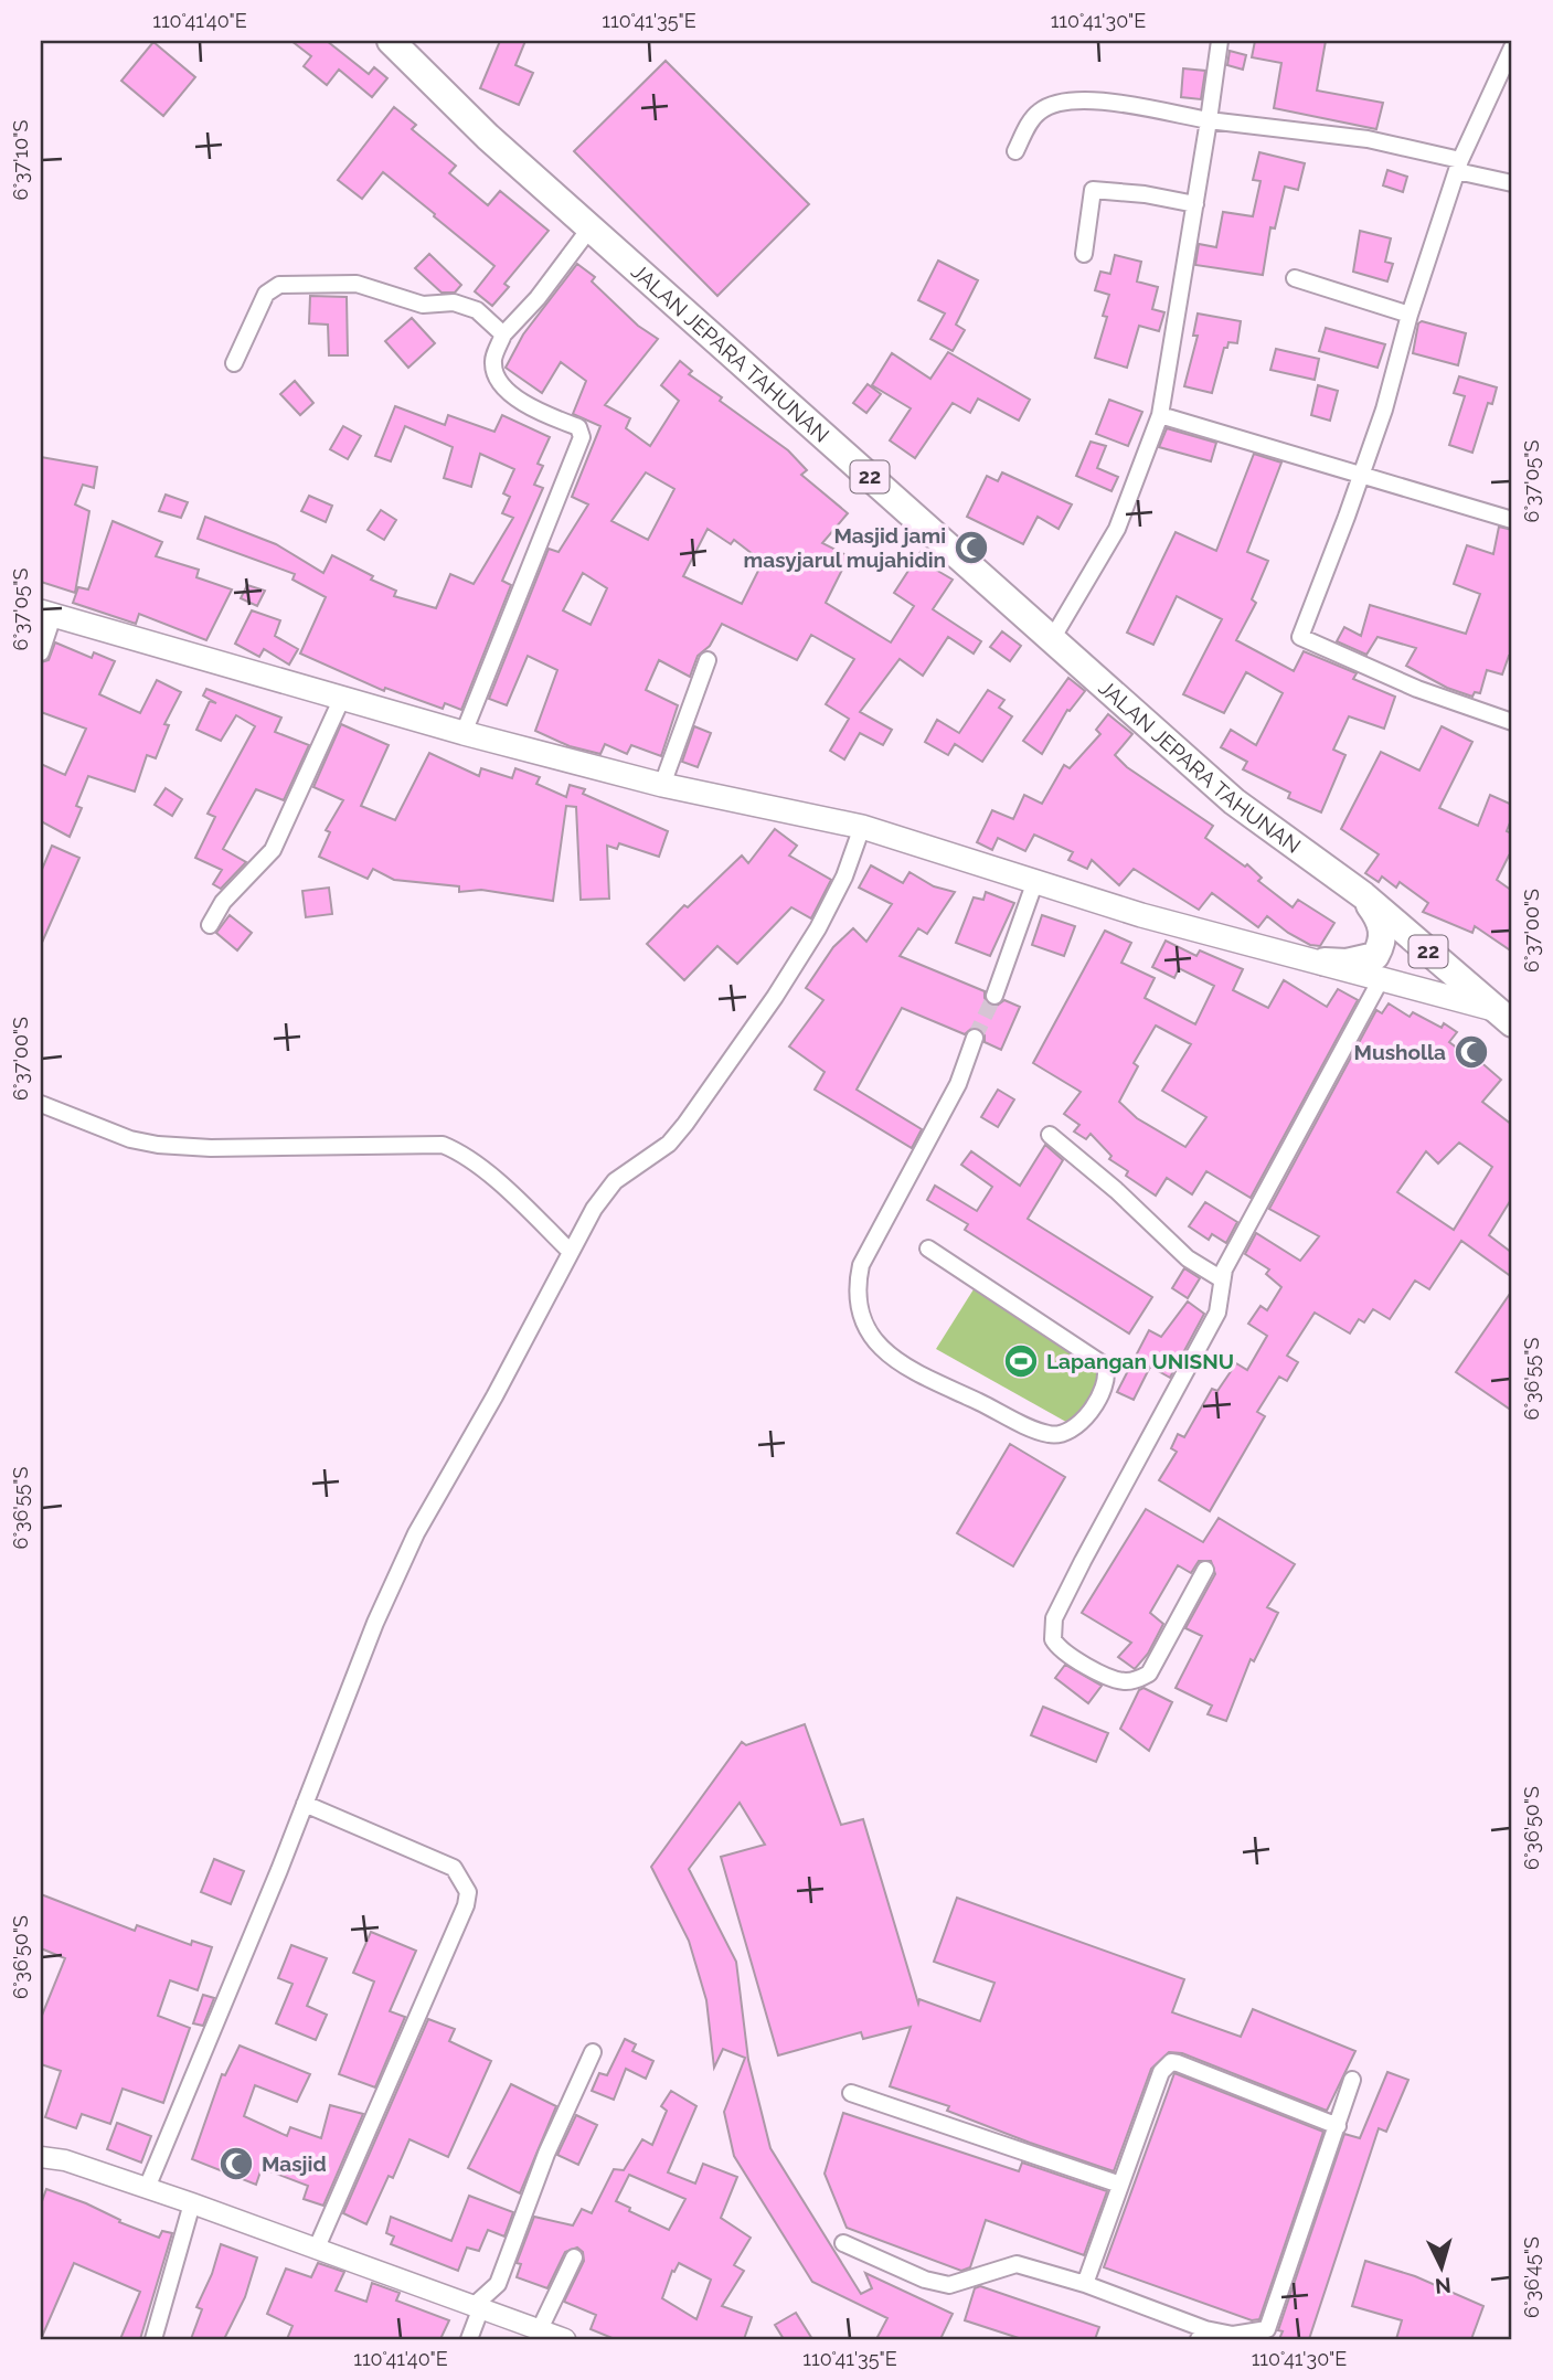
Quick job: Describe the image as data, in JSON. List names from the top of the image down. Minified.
{"streets":{"highway":["JALAN JEPARA TAHUNAN","22"]},"crossings":[["JALAN JEPARA TAHUNAN","22"]],"places":{"mosque":["Masjid jami masyjarul mujahidin","Musholla","Masjid"],"sports":["Lapangan UNISNU"]},"north":"bottom","coordinates":["110°41'40\"E","110°41'35\"E","110°41'30\"E","6°37'10\"S","6°37'05\"S","6°37'00\"S","6°36'55\"S","6°36'50\"S","6°36'45\"S"]}
